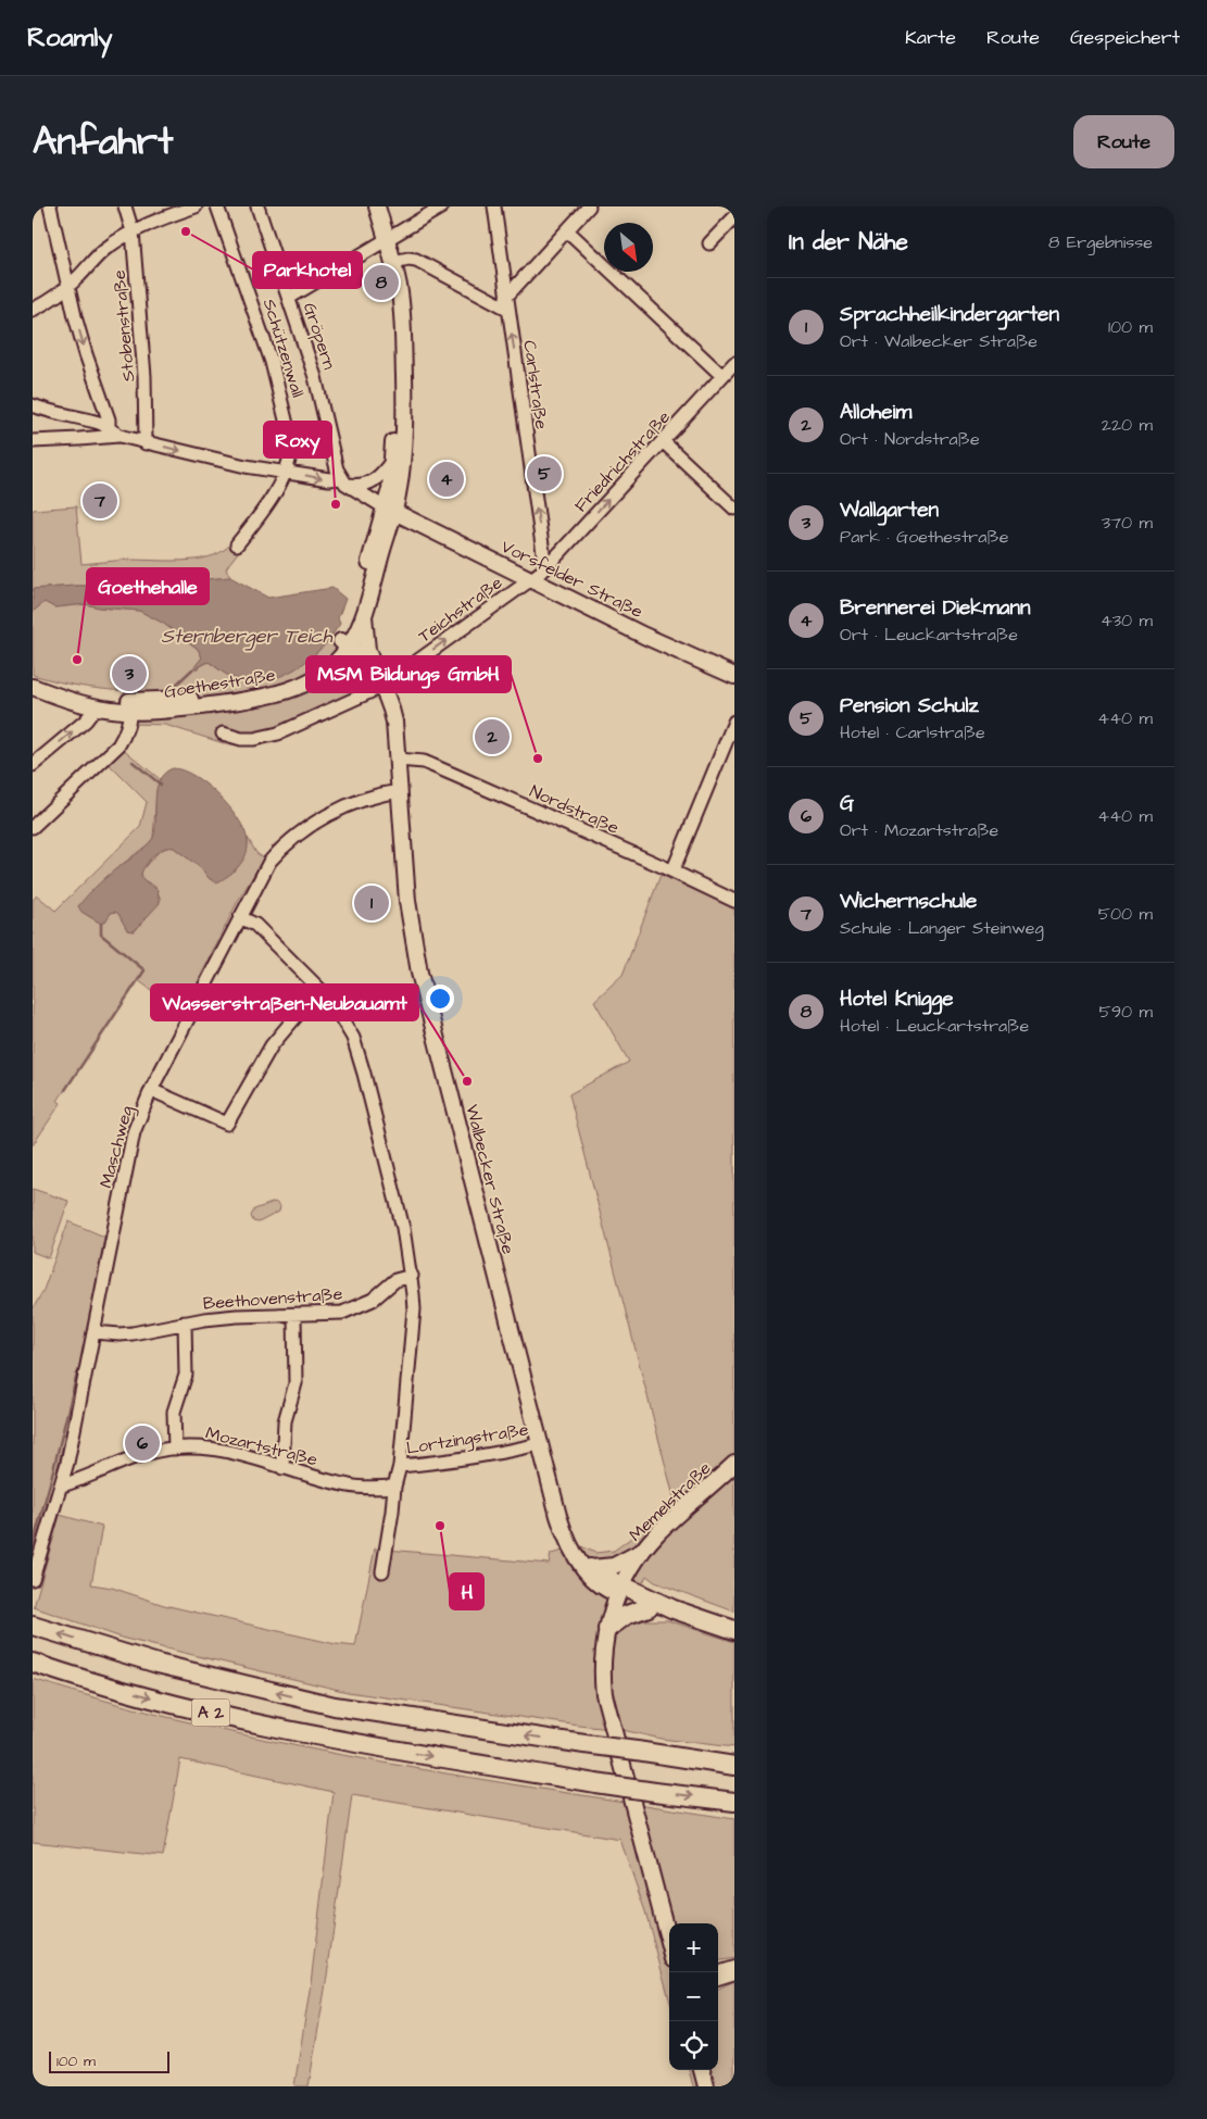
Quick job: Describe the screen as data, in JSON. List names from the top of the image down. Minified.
{"streets":{"highway":["A 2"],"main road":["Vorsfelder Straße","Goethestraße","Walbecker Straße","Memelstraße"],"street":["Stobenstraße","Gröpern","Schützenwall","Carlstraße","Friedrichstraße","Teichstraße","Nordstraße","Maschweg","Beethovenstraße","Lortzingstraße","Mozartstraße"]},"crossings":[["Carlstraße","Friedrichstraße"],["Friedrichstraße","Vorsfelder Straße"],["Friedrichstraße","Teichstraße"],["Vorsfelder Straße","Teichstraße"],["Teichstraße","Walbecker Straße"],["Goethestraße","Walbecker Straße"],["Nordstraße","Walbecker Straße"],["Maschweg","Walbecker Straße"],["Maschweg","Beethovenstraße"],["Maschweg","Mozartstraße"],["Walbecker Straße","Lortzingstraße"],["Walbecker Straße","Memelstraße"]],"one_way":["Carlstraße","Friedrichstraße","Teichstraße"],"water":["Sternberger Teich"],"places":["Parkhotel","Roxy","Goethehalle","MSM Bildungs GmbH","Wasserstraßen-Neubauamt","H"],"scale_bar":"100 m","north":"bottom right","page":{"header":"Roamly","nav":["Karte","Route","Gespeichert"],"title":"Anfahrt","buttons":"Route","heading":["In der Nähe","8 Ergebnisse"],"pins":["8","5","4","7","3","2","1","6"],"list":[{"mark":"1","name":"Sprachheilkindergarten","note":"Ort · Walbecker Straße","value":"100 m"},{"mark":"2","name":"Alloheim","note":"Ort · Nordstraße","value":"220 m"},{"mark":"3","name":"Wallgarten","note":"Park · Goethestraße","value":"370 m"},{"mark":"4","name":"Brennerei Diekmann","note":"Ort · Leuckartstraße","value":"430 m"},{"mark":"5","name":"Pension Schulz","note":"Hotel · Carlstraße","value":"440 m"},{"mark":"6","name":"G","note":"Ort · Mozartstraße","value":"440 m"},{"mark":"7","name":"Wichernschule","note":"Schule · Langer Steinweg","value":"500 m"},{"mark":"8","name":"Hotel Knigge","note":"Hotel · Leuckartstraße","value":"590 m"}],"map_buttons":["+","−"],"scale":"100 m"}}
